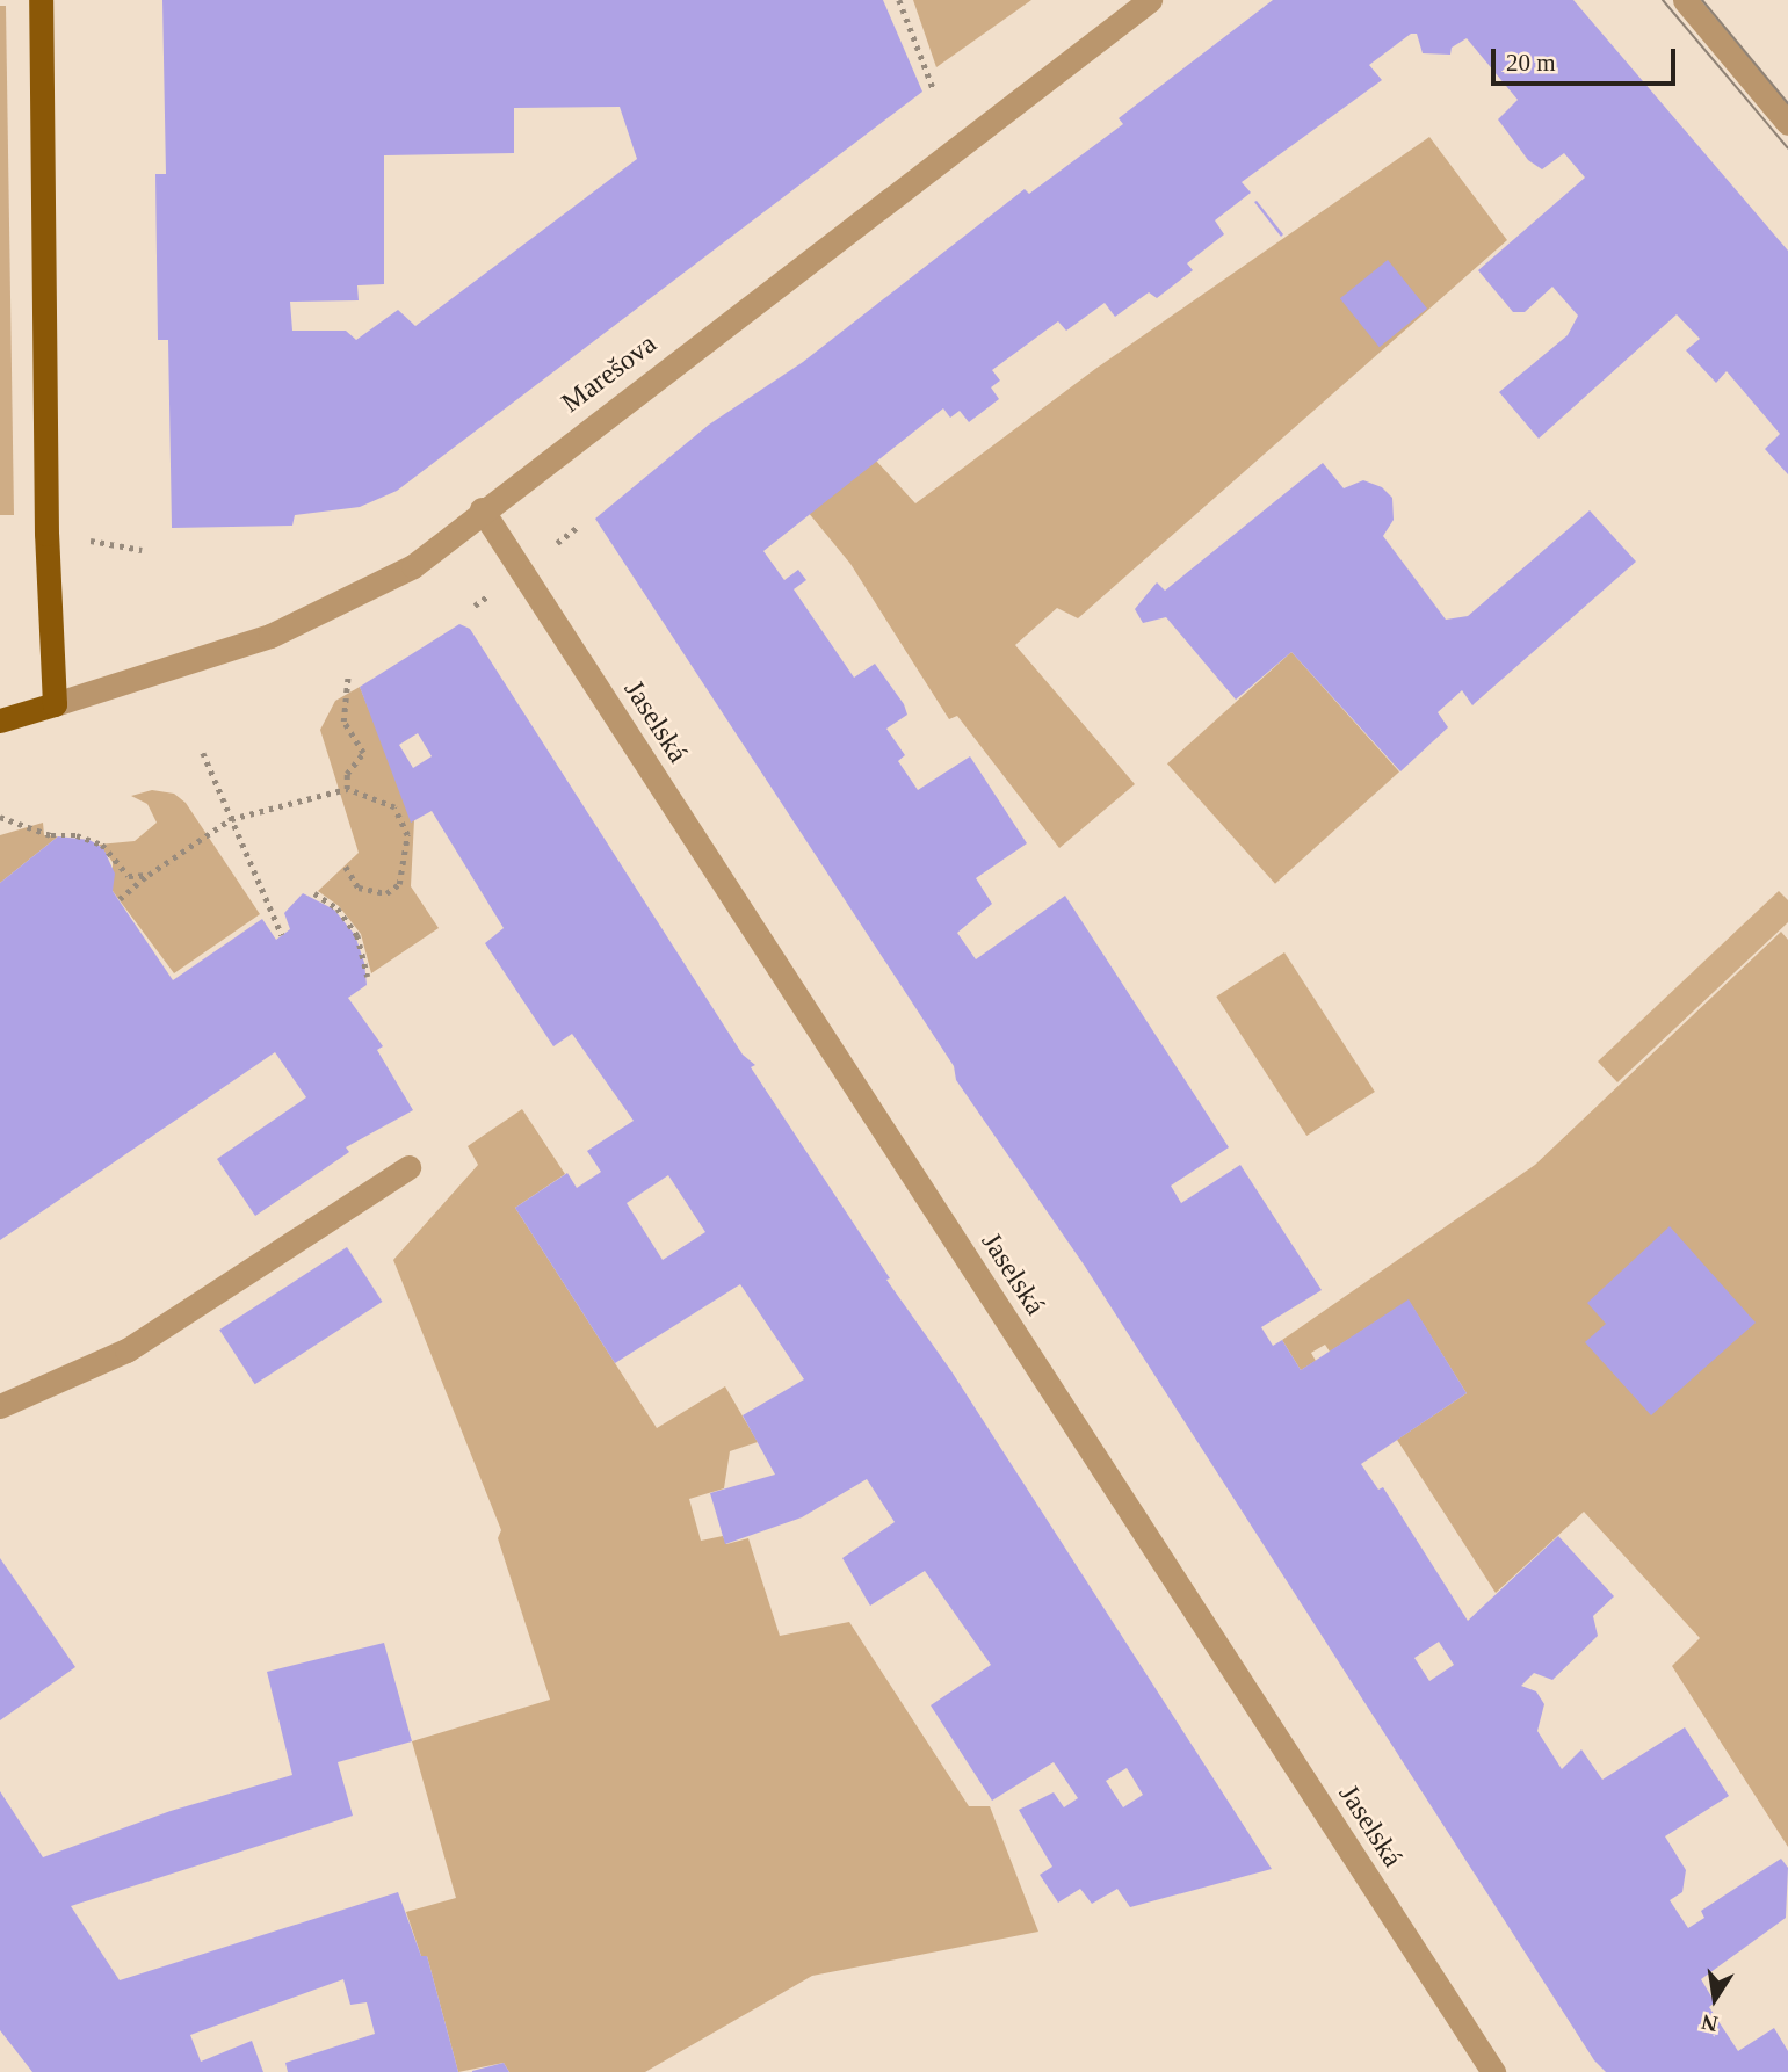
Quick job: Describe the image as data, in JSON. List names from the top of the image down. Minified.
{"streets":{"street":["Marešova","Jaselská"]},"crossings":[["Marešova","Jaselská"]],"scale_bar":"20 m","north":"bottom"}
